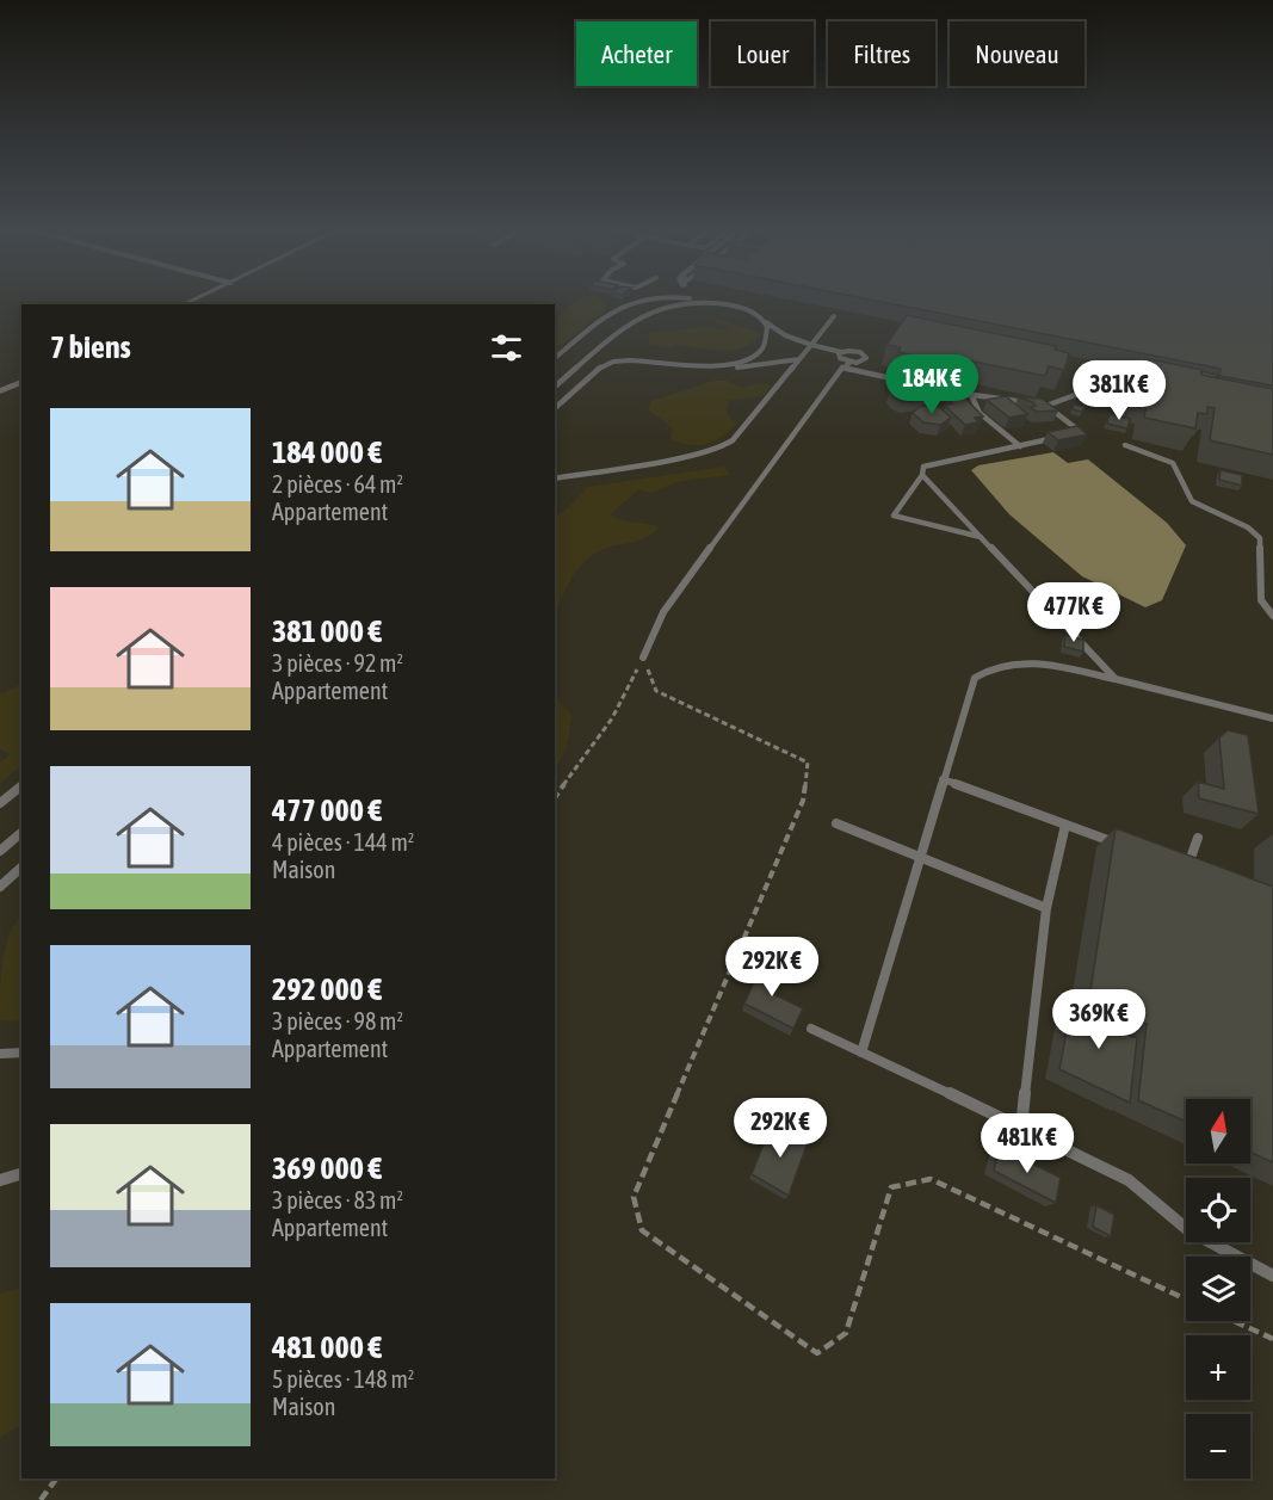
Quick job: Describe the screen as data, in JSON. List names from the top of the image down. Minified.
{"north":"top","page":{"chip":["Acheter","Louer","Filtres","Nouveau"],"heading":"7 biens","price":["184K €","381K €","477K €","292K €","369K €","292K €","481K €"],"list":[{"name":"184 000 €","note":"2 pièces · 64 m² · Appartement"},{"name":"381 000 €","note":"3 pièces · 92 m² · Appartement"},{"name":"477 000 €","note":"4 pièces · 144 m² · Maison"},{"name":"292 000 €","note":"3 pièces · 98 m² · Appartement"},{"name":"369 000 €","note":"3 pièces · 83 m² · Appartement"},{"name":"481 000 €","note":"5 pièces · 148 m² · Maison"}],"map_buttons":["+","−"]}}
